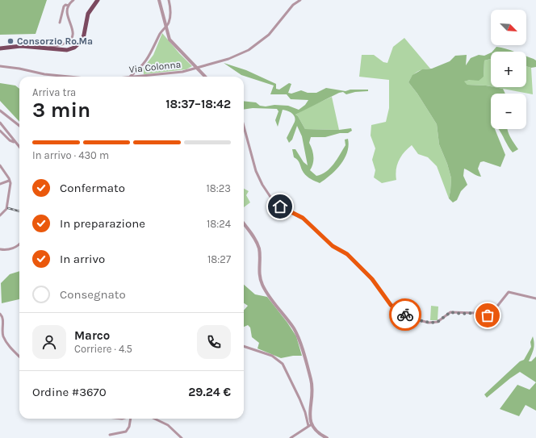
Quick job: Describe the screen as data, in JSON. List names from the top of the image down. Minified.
{"streets":{"street":["Via Colonna"]},"places":["Consorzio Ro.Ma"],"north":"bottom right","page":{"map_buttons":["+","−"],"heading":["3 min","Arriva tra","18:37–18:42"],"panel":["Marco","Corriere · 4.5","Ordine #3670","29.24 €"],"bar":"In arrivo · 430 m","list":[["Confermato","18:23"],["In preparazione","18:24"],["In arrivo","18:27"],"Consegnato"]}}
